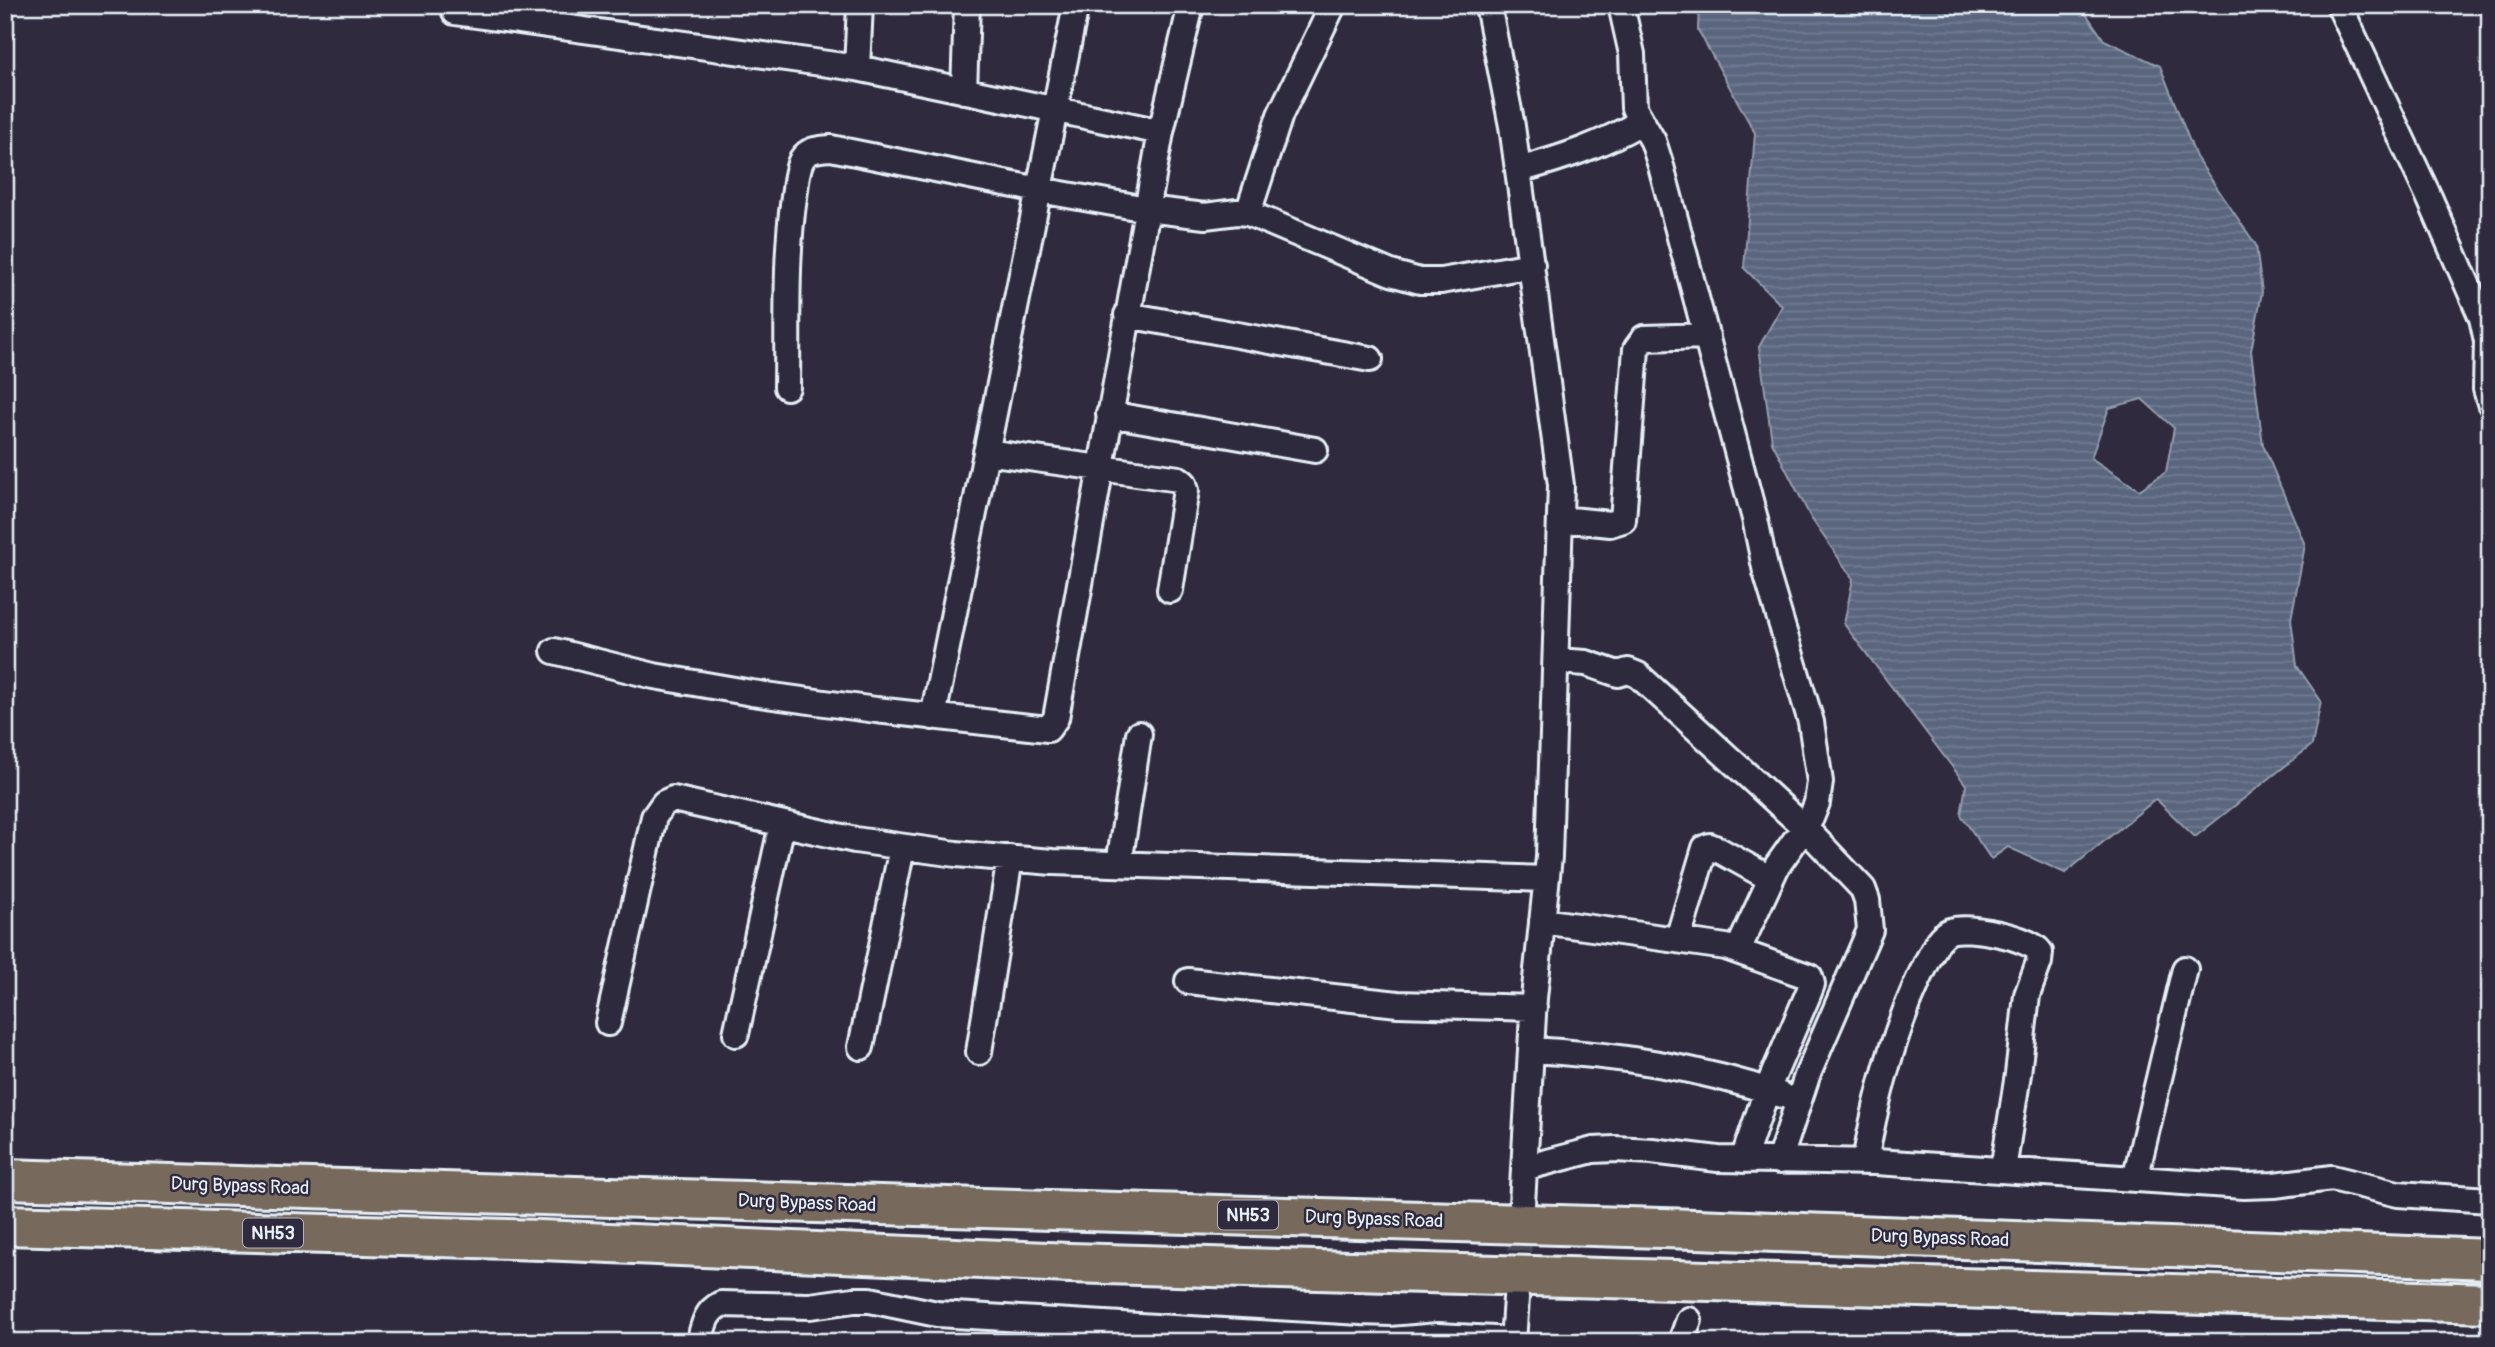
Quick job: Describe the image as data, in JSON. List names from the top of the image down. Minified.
{"streets":{"highway":["Durg Bypass Road","NH53"]}}
